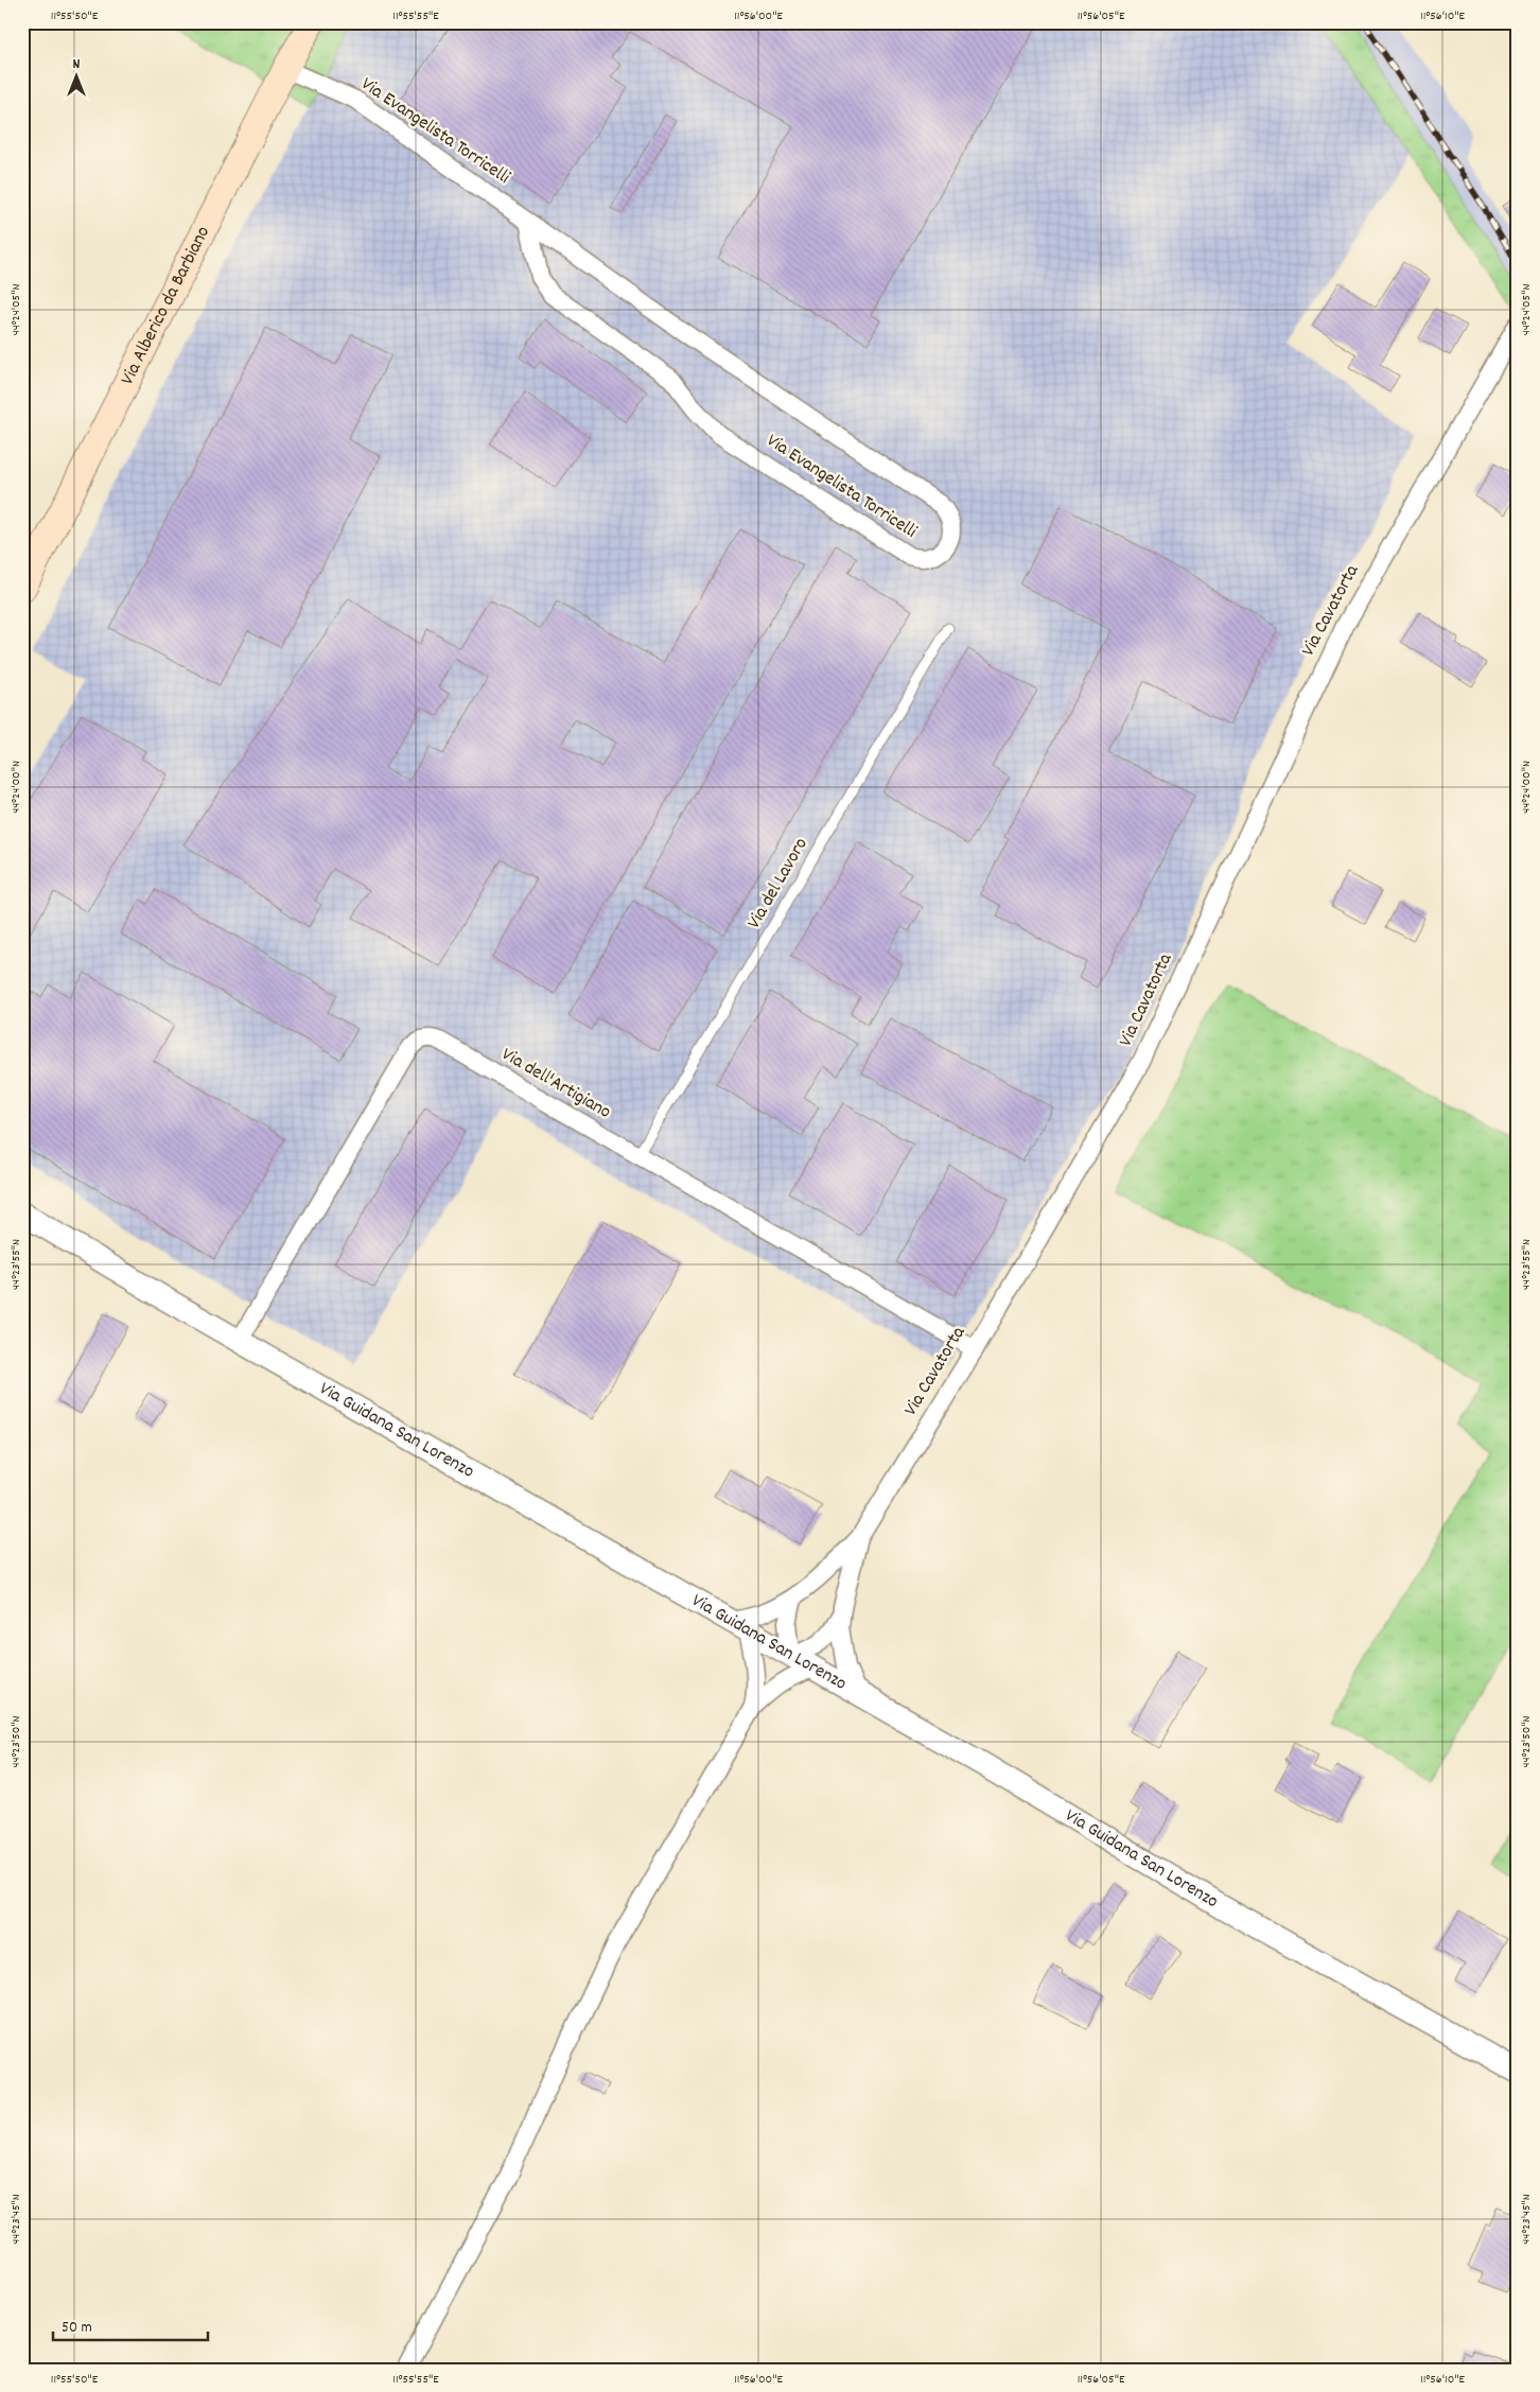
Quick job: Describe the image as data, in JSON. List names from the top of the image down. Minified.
{"streets":{"main road":["Via Alberico da Barbiano"],"street":["Via Evangelista Torricelli","Via Cavatorta","Via dell'Artigiano","Via Guidana San Lorenzo"],"lane":["Via del Lavoro"]},"crossings":[["Via Evangelista Torricelli","Via Alberico da Barbiano"],["Via Cavatorta","Via dell'Artigiano"],["Via Cavatorta","Via Guidana San Lorenzo"],["Via del Lavoro","Via dell'Artigiano"],["Via dell'Artigiano","Via Guidana San Lorenzo"]],"scale_bar":"50 m","north":"top","coordinates":["11°55'50\"E","11°55'55\"E","11°56'00\"E","11°56'05\"E","11°56'10\"E","44°24'05\"N","44°24'00\"N","44°23'55\"N","44°23'50\"N","44°23'45\"N"]}
